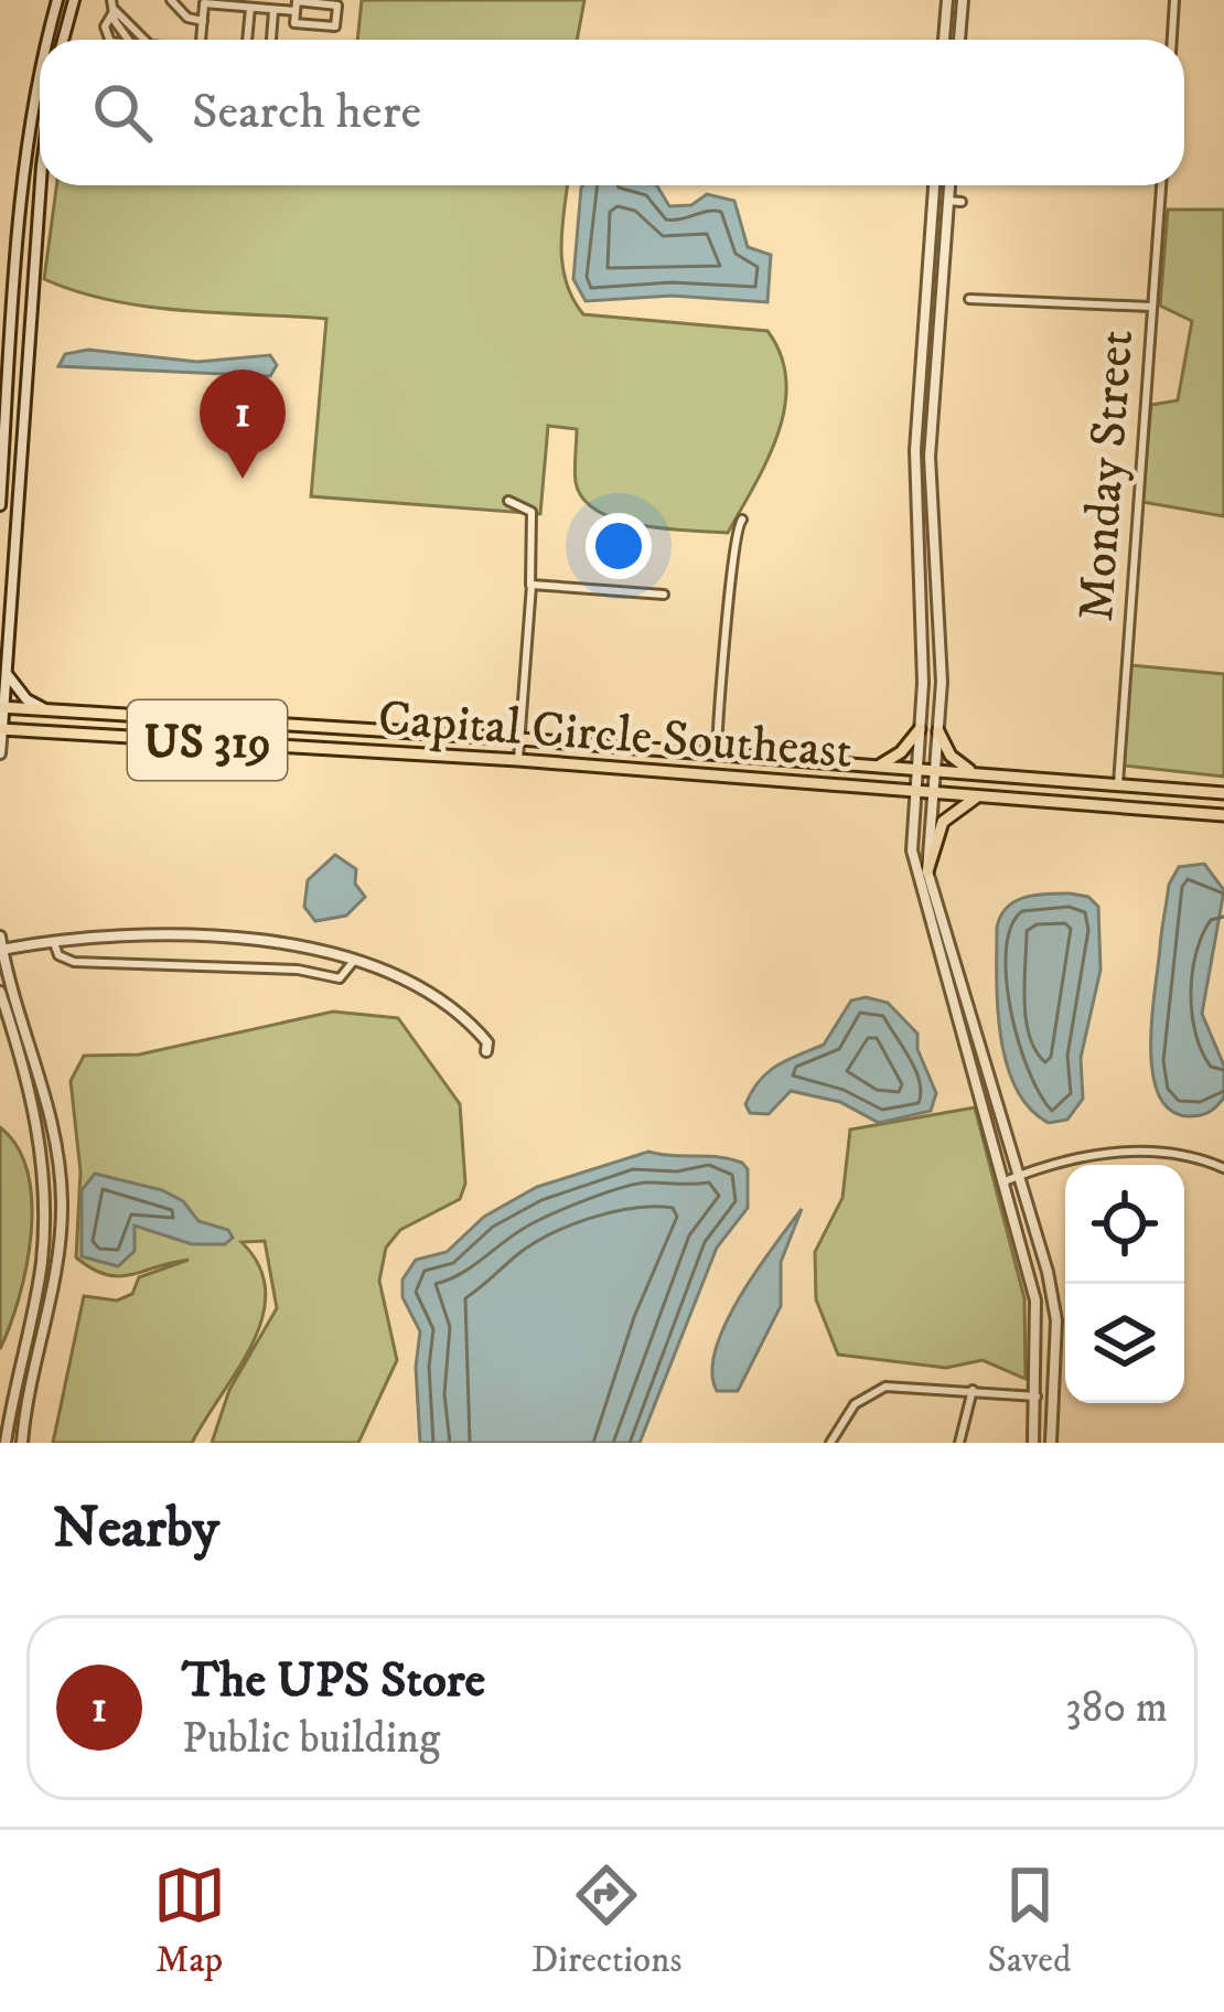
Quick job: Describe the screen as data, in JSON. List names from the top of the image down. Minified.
{"streets":{"main road":["Capital Circle Southeast","US 319"],"street":["Monday Street"]},"crossings":[["Monday Street","Capital Circle Southeast"]],"page":{"search":"Search here","pins":"1","heading":"Nearby","list":[{"mark":"1","name":"The UPS Store","note":"Public building","value":"380 m"}],"nav":["Map","Directions","Saved"]}}
